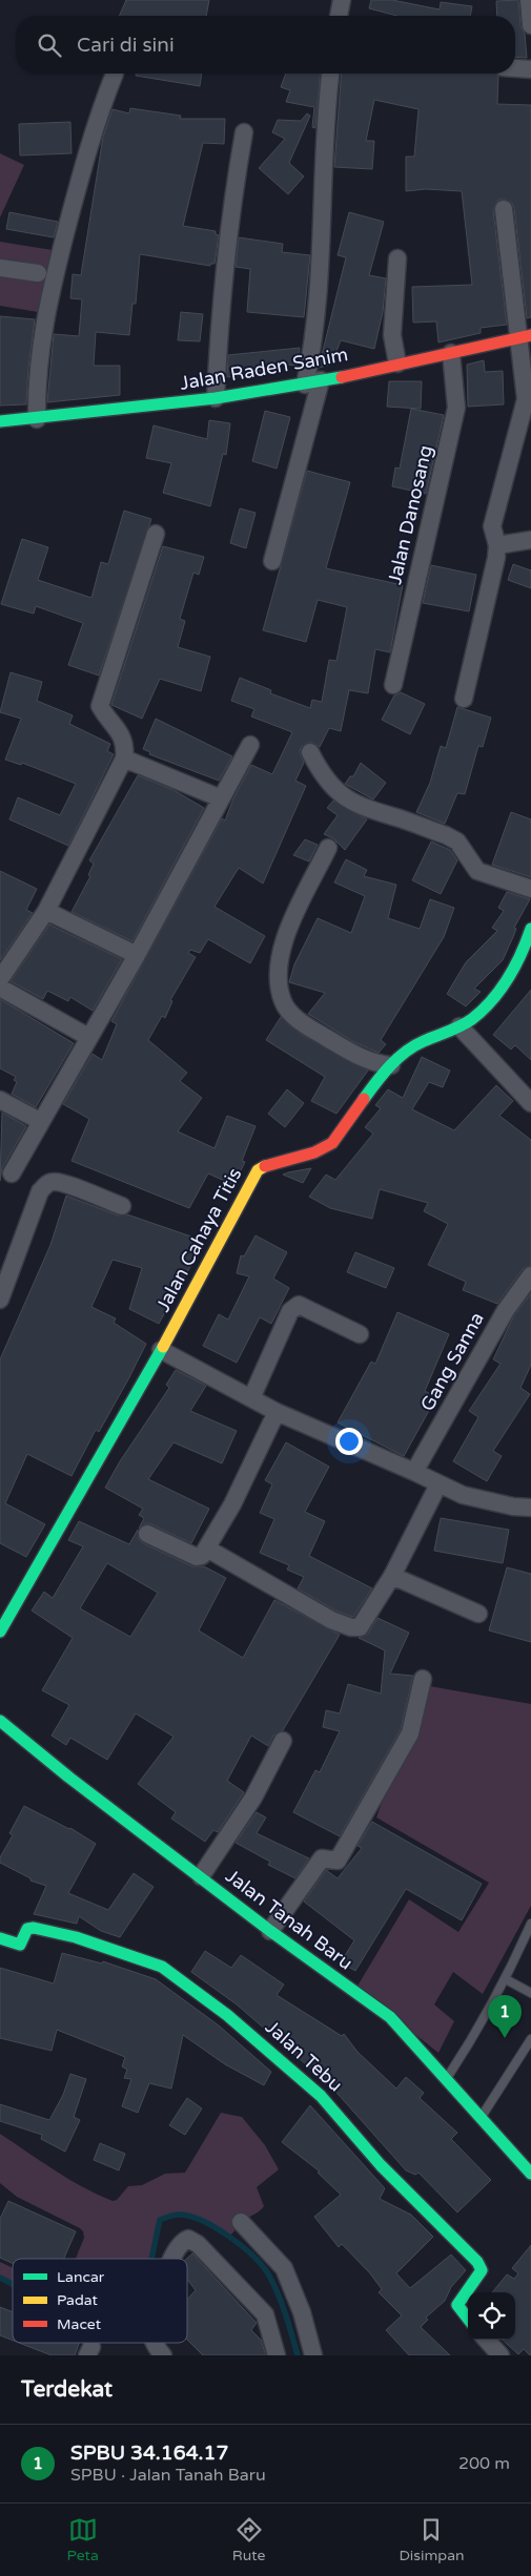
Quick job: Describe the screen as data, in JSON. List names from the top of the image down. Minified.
{"streets":{"street":["Jalan Raden Sanim","Jalan Danosang","Jalan Cahaya Titis","Gang Sanna","Jalan Tanah Baru","Jalan Tebu"]},"crossings":[["Jalan Raden Sanim","Jalan Danosang"]],"legend":["Lancar","Padat","Macet"],"page":{"search":"Cari di sini","pins":"1","heading":"Terdekat","list":[{"mark":"1","name":"SPBU 34.164.17","note":"SPBU · Jalan Tanah Baru","value":"200 m"}],"nav":["Peta","Rute","Disimpan"]}}
